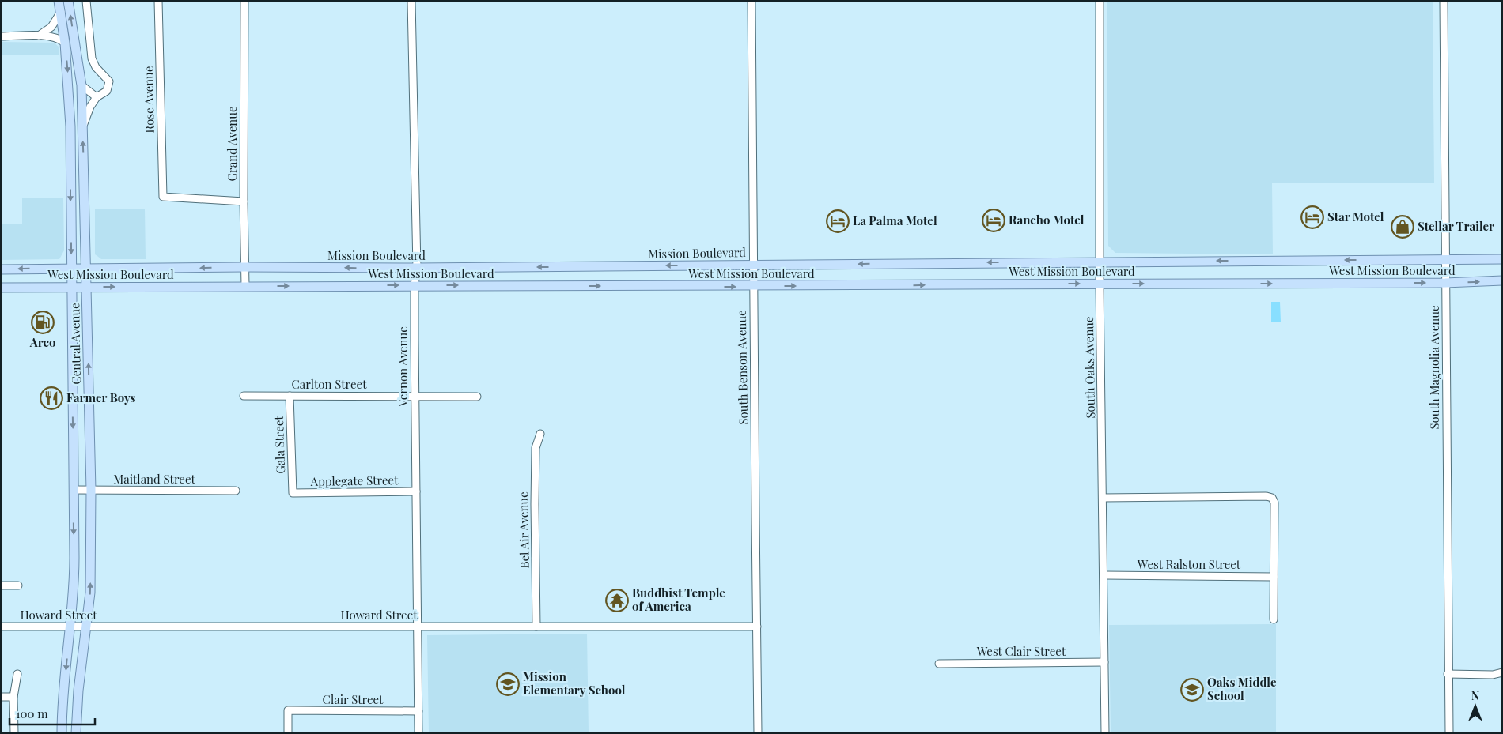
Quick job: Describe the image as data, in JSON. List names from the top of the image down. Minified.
{"streets":{"main road":["Mission Boulevard","West Mission Boulevard","Central Avenue"],"street":["Rose Avenue","Grand Avenue","Vernon Avenue","South Benson Avenue","South Oaks Avenue","South Magnolia Avenue","Carlton Street","Gala Street","Maitland Street","Applegate Street","Bel Air Avenue","West Ralston Street","Howard Street","West Clair Street","Clair Street"]},"crossings":[["Rose Avenue","Grand Avenue"],["Grand Avenue","Mission Boulevard"],["Grand Avenue","West Mission Boulevard"],["Mission Boulevard","West Mission Boulevard"],["Mission Boulevard","Central Avenue"],["Mission Boulevard","Vernon Avenue"],["Mission Boulevard","South Benson Avenue"],["West Mission Boulevard","Central Avenue"],["West Mission Boulevard","Vernon Avenue"],["West Mission Boulevard","South Benson Avenue"],["West Mission Boulevard","South Oaks Avenue"],["West Mission Boulevard","South Magnolia Avenue"],["Central Avenue","Maitland Street"],["Central Avenue","Howard Street"],["Vernon Avenue","Carlton Street"],["Vernon Avenue","Applegate Street"],["Vernon Avenue","Howard Street"],["Vernon Avenue","Clair Street"],["South Benson Avenue","Howard Street"],["South Oaks Avenue","West Ralston Street"],["South Oaks Avenue","West Clair Street"],["Carlton Street","Gala Street"],["Gala Street","Applegate Street"],["Bel Air Avenue","Howard Street"]],"one_way":["Mission Boulevard"],"places":{"hotel":["Star Motel","Rancho Motel","La Palma Motel"],"shop":["Stellar Trailer"],"fuel station":["Arco"],"restaurant":["Farmer Boys"],"temple":["Buddhist Temple of America"],"school or university":["Mission Elementary School","Oaks Middle School"]},"scale_bar":"100 m","north":"top"}
